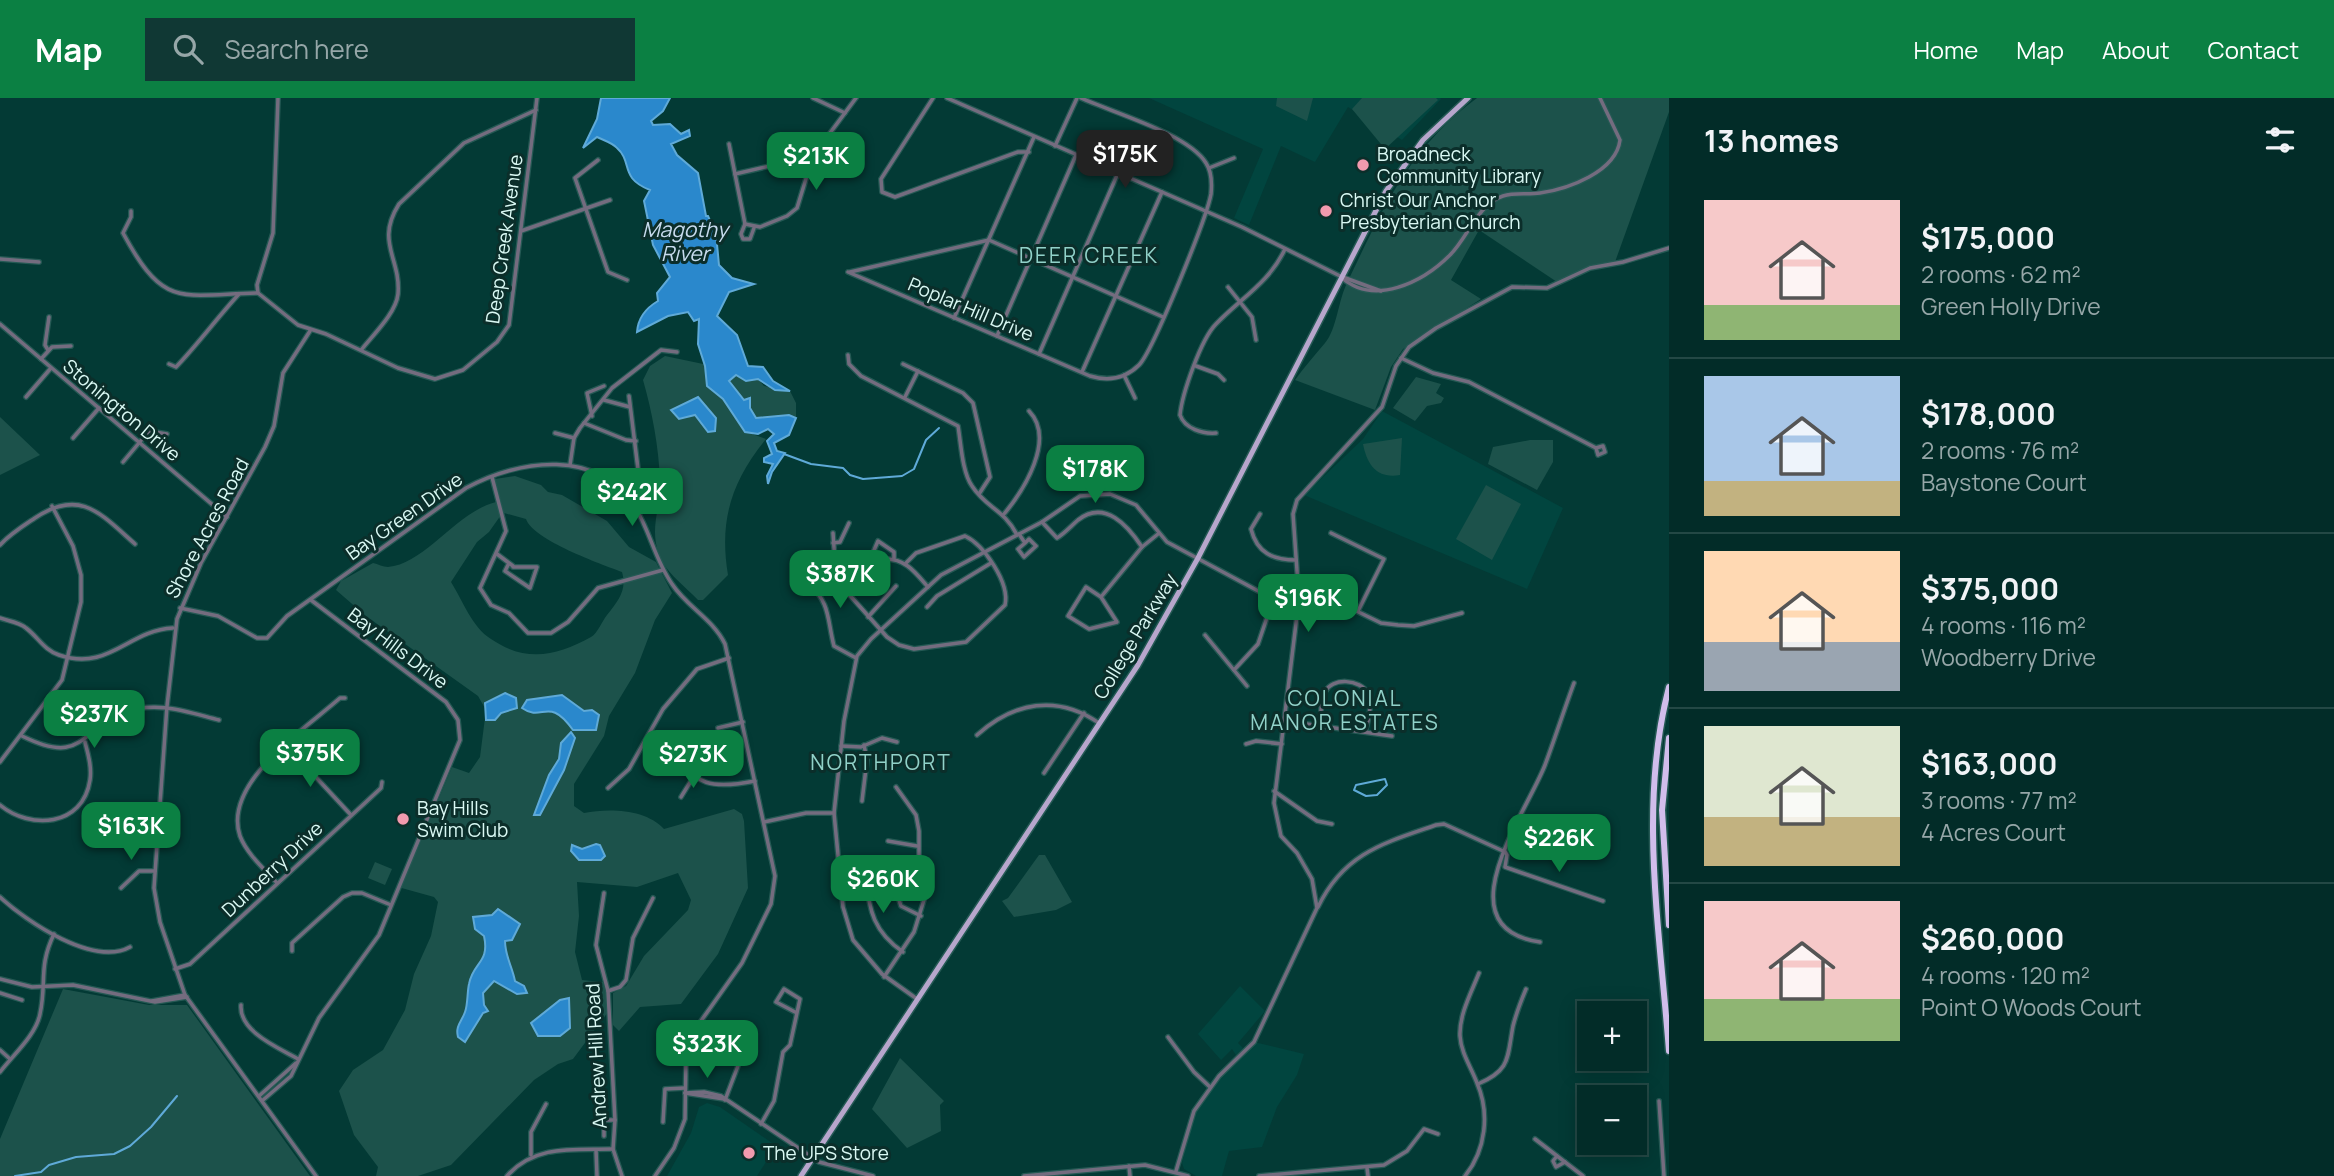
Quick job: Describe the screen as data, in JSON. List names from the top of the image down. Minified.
{"streets":{"main road":["College Parkway"],"street":["Deep Creek Avenue","Poplar Hill Drive","Stonington Drive","Bay Green Drive","Shore Acres Road","Bay Hills Drive","Dunberry Drive","Andrew Hill Road"]},"crossings":[["Deep Creek Avenue","Shore Acres Road"],["Stonington Drive","Shore Acres Road"],["Bay Green Drive","Shore Acres Road"],["Bay Green Drive","Bay Hills Drive"],["Shore Acres Road","Bay Hills Drive"],["Shore Acres Road","Dunberry Drive"]],"districts":["DEER CREEK","COLONIAL MANOR ESTATES","NORTHPORT"],"water":["Magothy River"],"places":["Broadneck Community Library","Christ Our Anchor Presbyterian Church","Bay Hills Swim Club","The UPS Store"],"page":{"header":"Map","search":"Search here","nav":["Home","Map","About","Contact"],"heading":"13 homes","price":["$175K","$213K","$178K","$242K","$387K","$196K","$237K","$375K","$273K","$163K","$226K","$260K","$323K"],"list":[{"name":"$175,000","note":"2 rooms · 62 m² · Green Holly Drive"},{"name":"$178,000","note":"2 rooms · 76 m² · Baystone Court"},{"name":"$375,000","note":"4 rooms · 116 m² · Woodberry Drive"},{"name":"$163,000","note":"3 rooms · 77 m² · 4 Acres Court"},{"name":"$260,000","note":"4 rooms · 120 m² · Point O Woods Court"}],"map_buttons":["+","−"]}}
